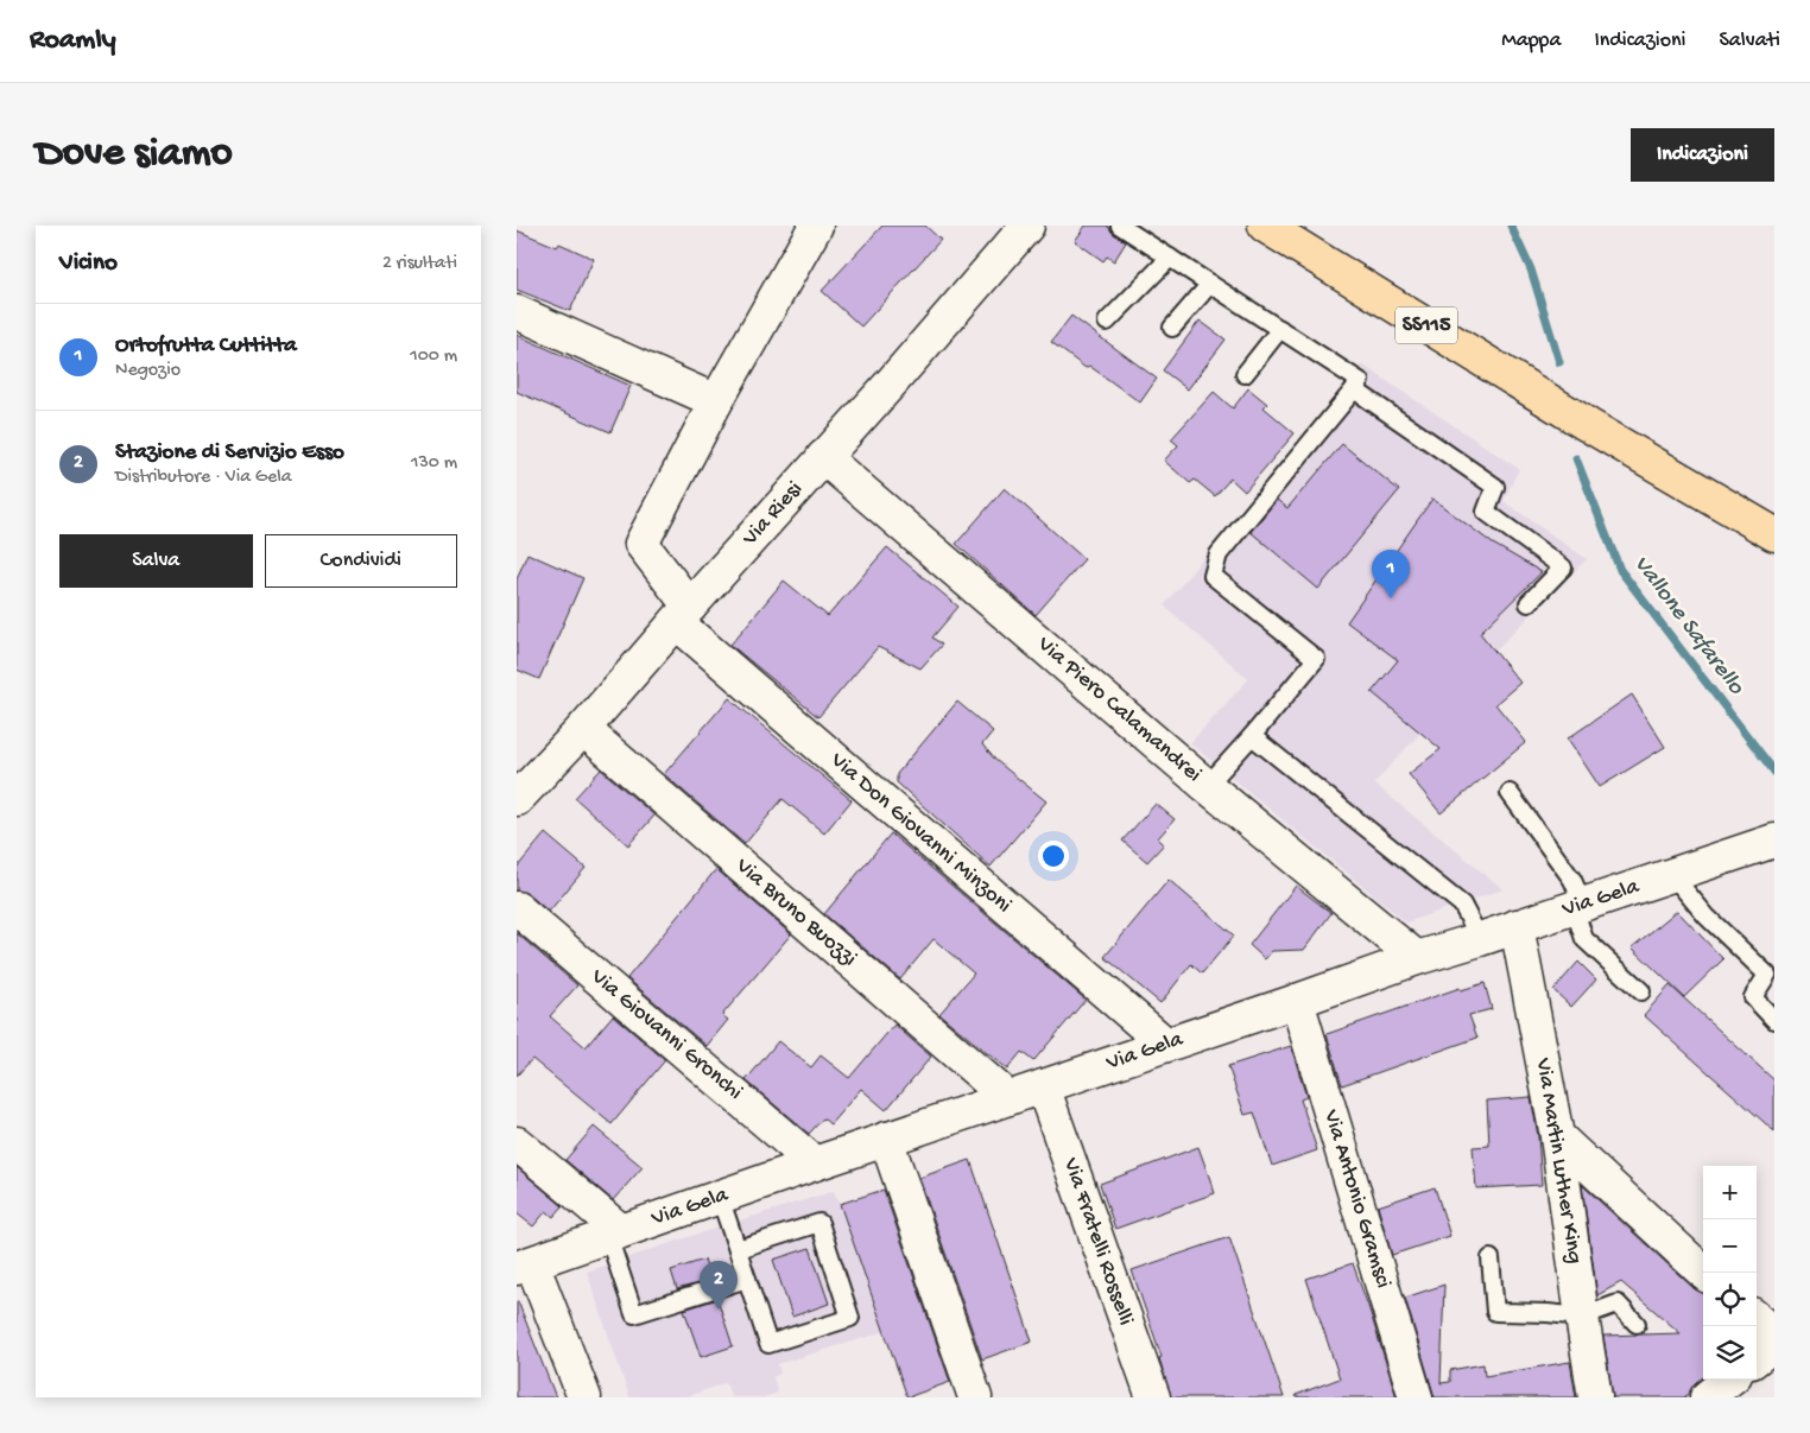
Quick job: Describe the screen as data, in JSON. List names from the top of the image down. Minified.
{"streets":{"main road":["SS115"],"street":["Via Riesi","Via Piero Calamandrei","Via Don Giovanni Minzoni","Via Gela","Via Bruno Buozzi","Via Giovanni Gronchi","Via Martin Luther King","Via Antonio Gramsci","Via Fratelli Rosselli"]},"crossings":[["Via Riesi","Via Piero Calamandrei"],["Via Riesi","Via Don Giovanni Minzoni"],["Via Riesi","Via Bruno Buozzi"],["Via Piero Calamandrei","Via Gela"],["Via Don Giovanni Minzoni","Via Gela"],["Via Gela","Via Bruno Buozzi"],["Via Gela","Via Giovanni Gronchi"],["Via Gela","Via Martin Luther King"],["Via Gela","Via Antonio Gramsci"],["Via Gela","Via Fratelli Rosselli"]],"water":["Vallone Safarello"],"page":{"header":"Roamly","nav":["Mappa","Indicazioni","Salvati"],"buttons":["Indicazioni",["Salva","Condividi"]],"title":"Dove siamo","heading":["Vicino","2 risultati"],"list":[{"mark":"1","name":"Ortofrutta Cuttitta","note":"Negozio","value":"100 m"},{"mark":"2","name":"Stazione di Servizio Esso","note":"Distributore · Via Gela","value":"130 m"}],"pins":["1","2"],"map_buttons":["+","−"]}}
